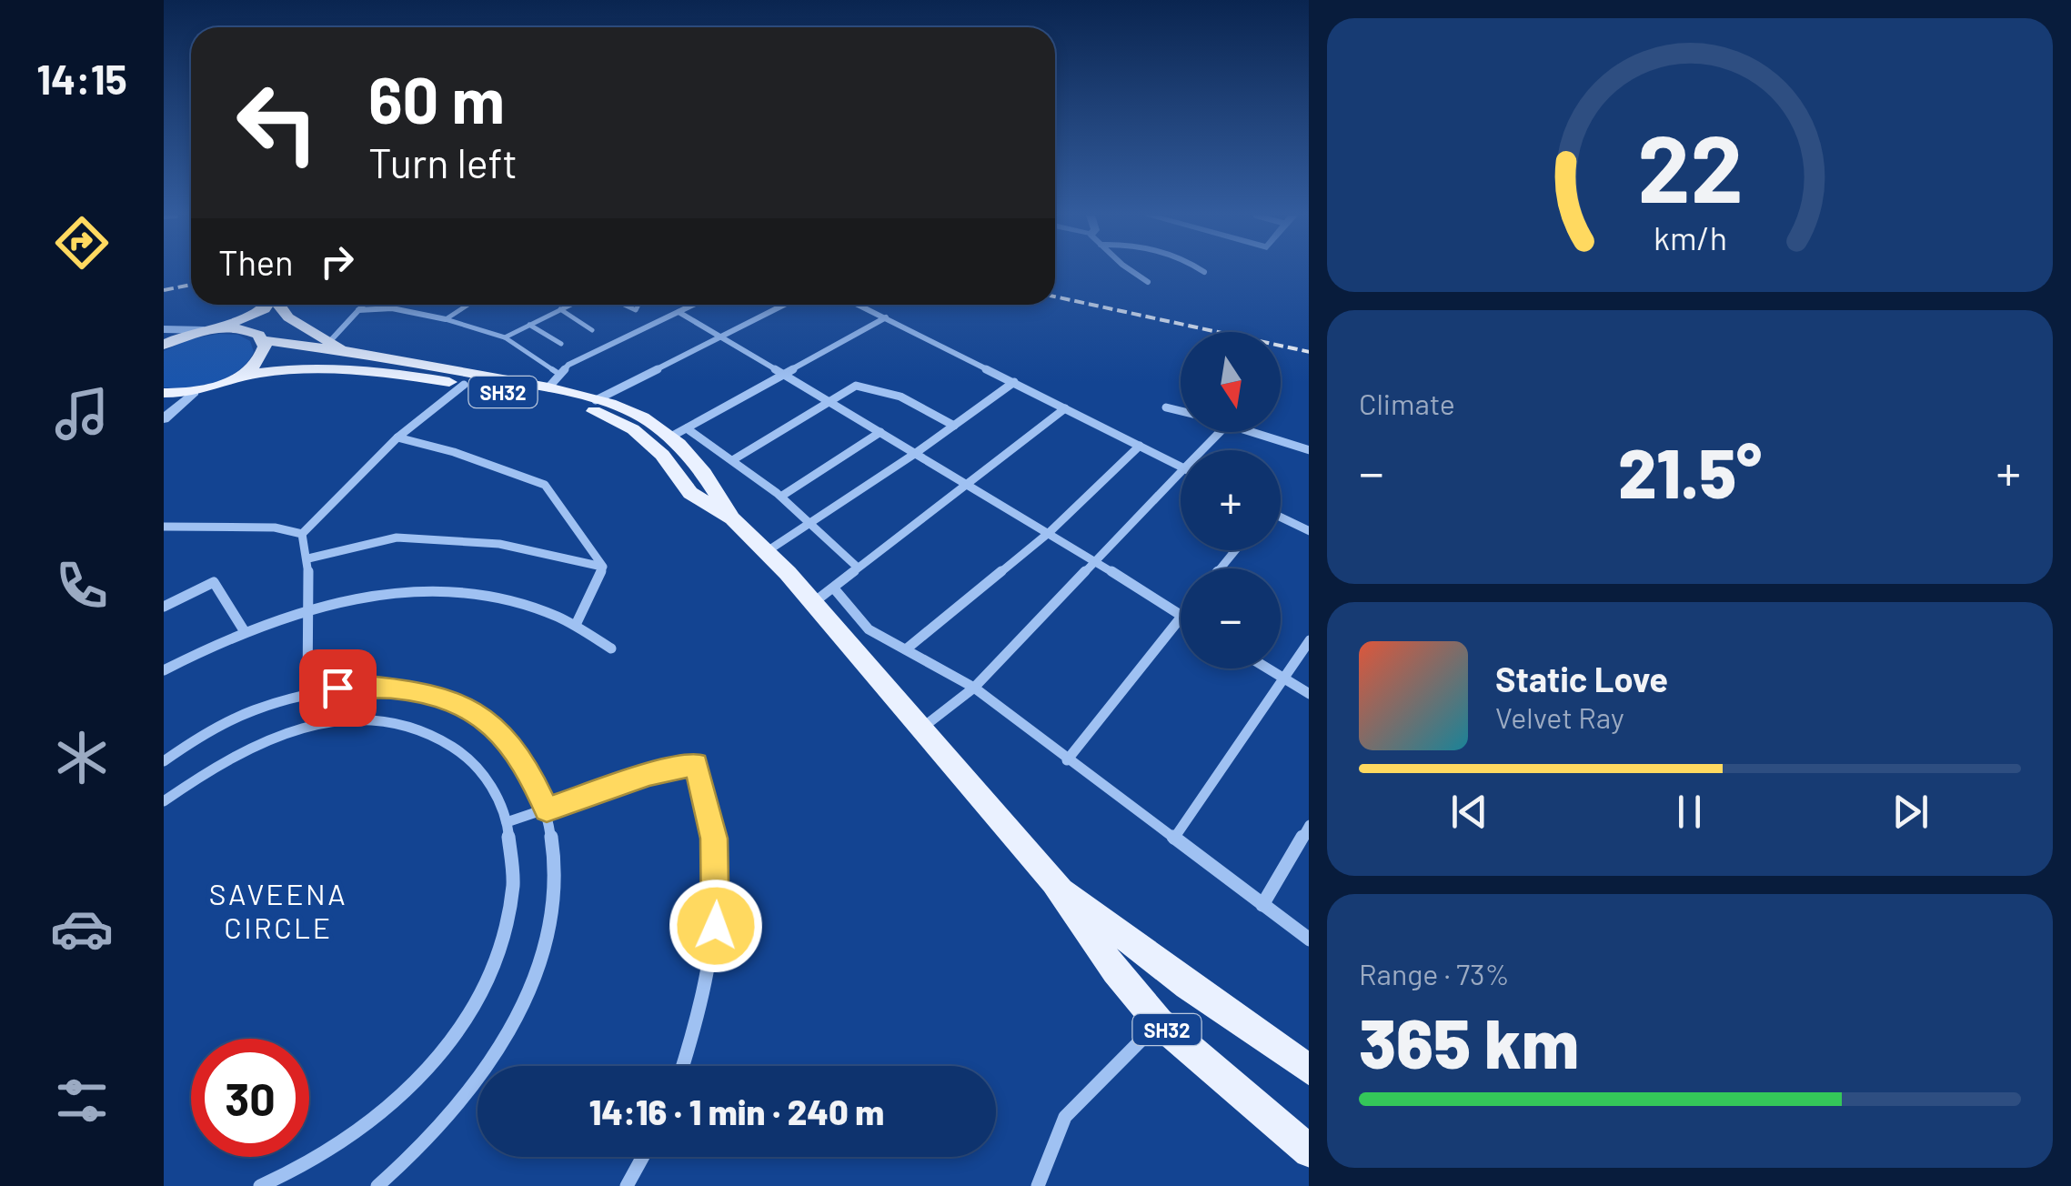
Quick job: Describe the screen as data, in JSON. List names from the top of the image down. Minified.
{"streets":{"main road":["SH32"]},"districts":["SAVEENA CIRCLE"],"north":"bottom","page":{"tabs":"14:15","turn":["60 m","Turn left"],"then":"Then","tile":["Climate",["Range · 73%","365 km"]],"map_buttons":["+","−"],"heat":["−","21.5°","+"],"song":["Static Love","Velvet Ray"],"limit":"30","trip":"14:16 · 1 min · 240 m","gauge":["22","km/h"]}}
